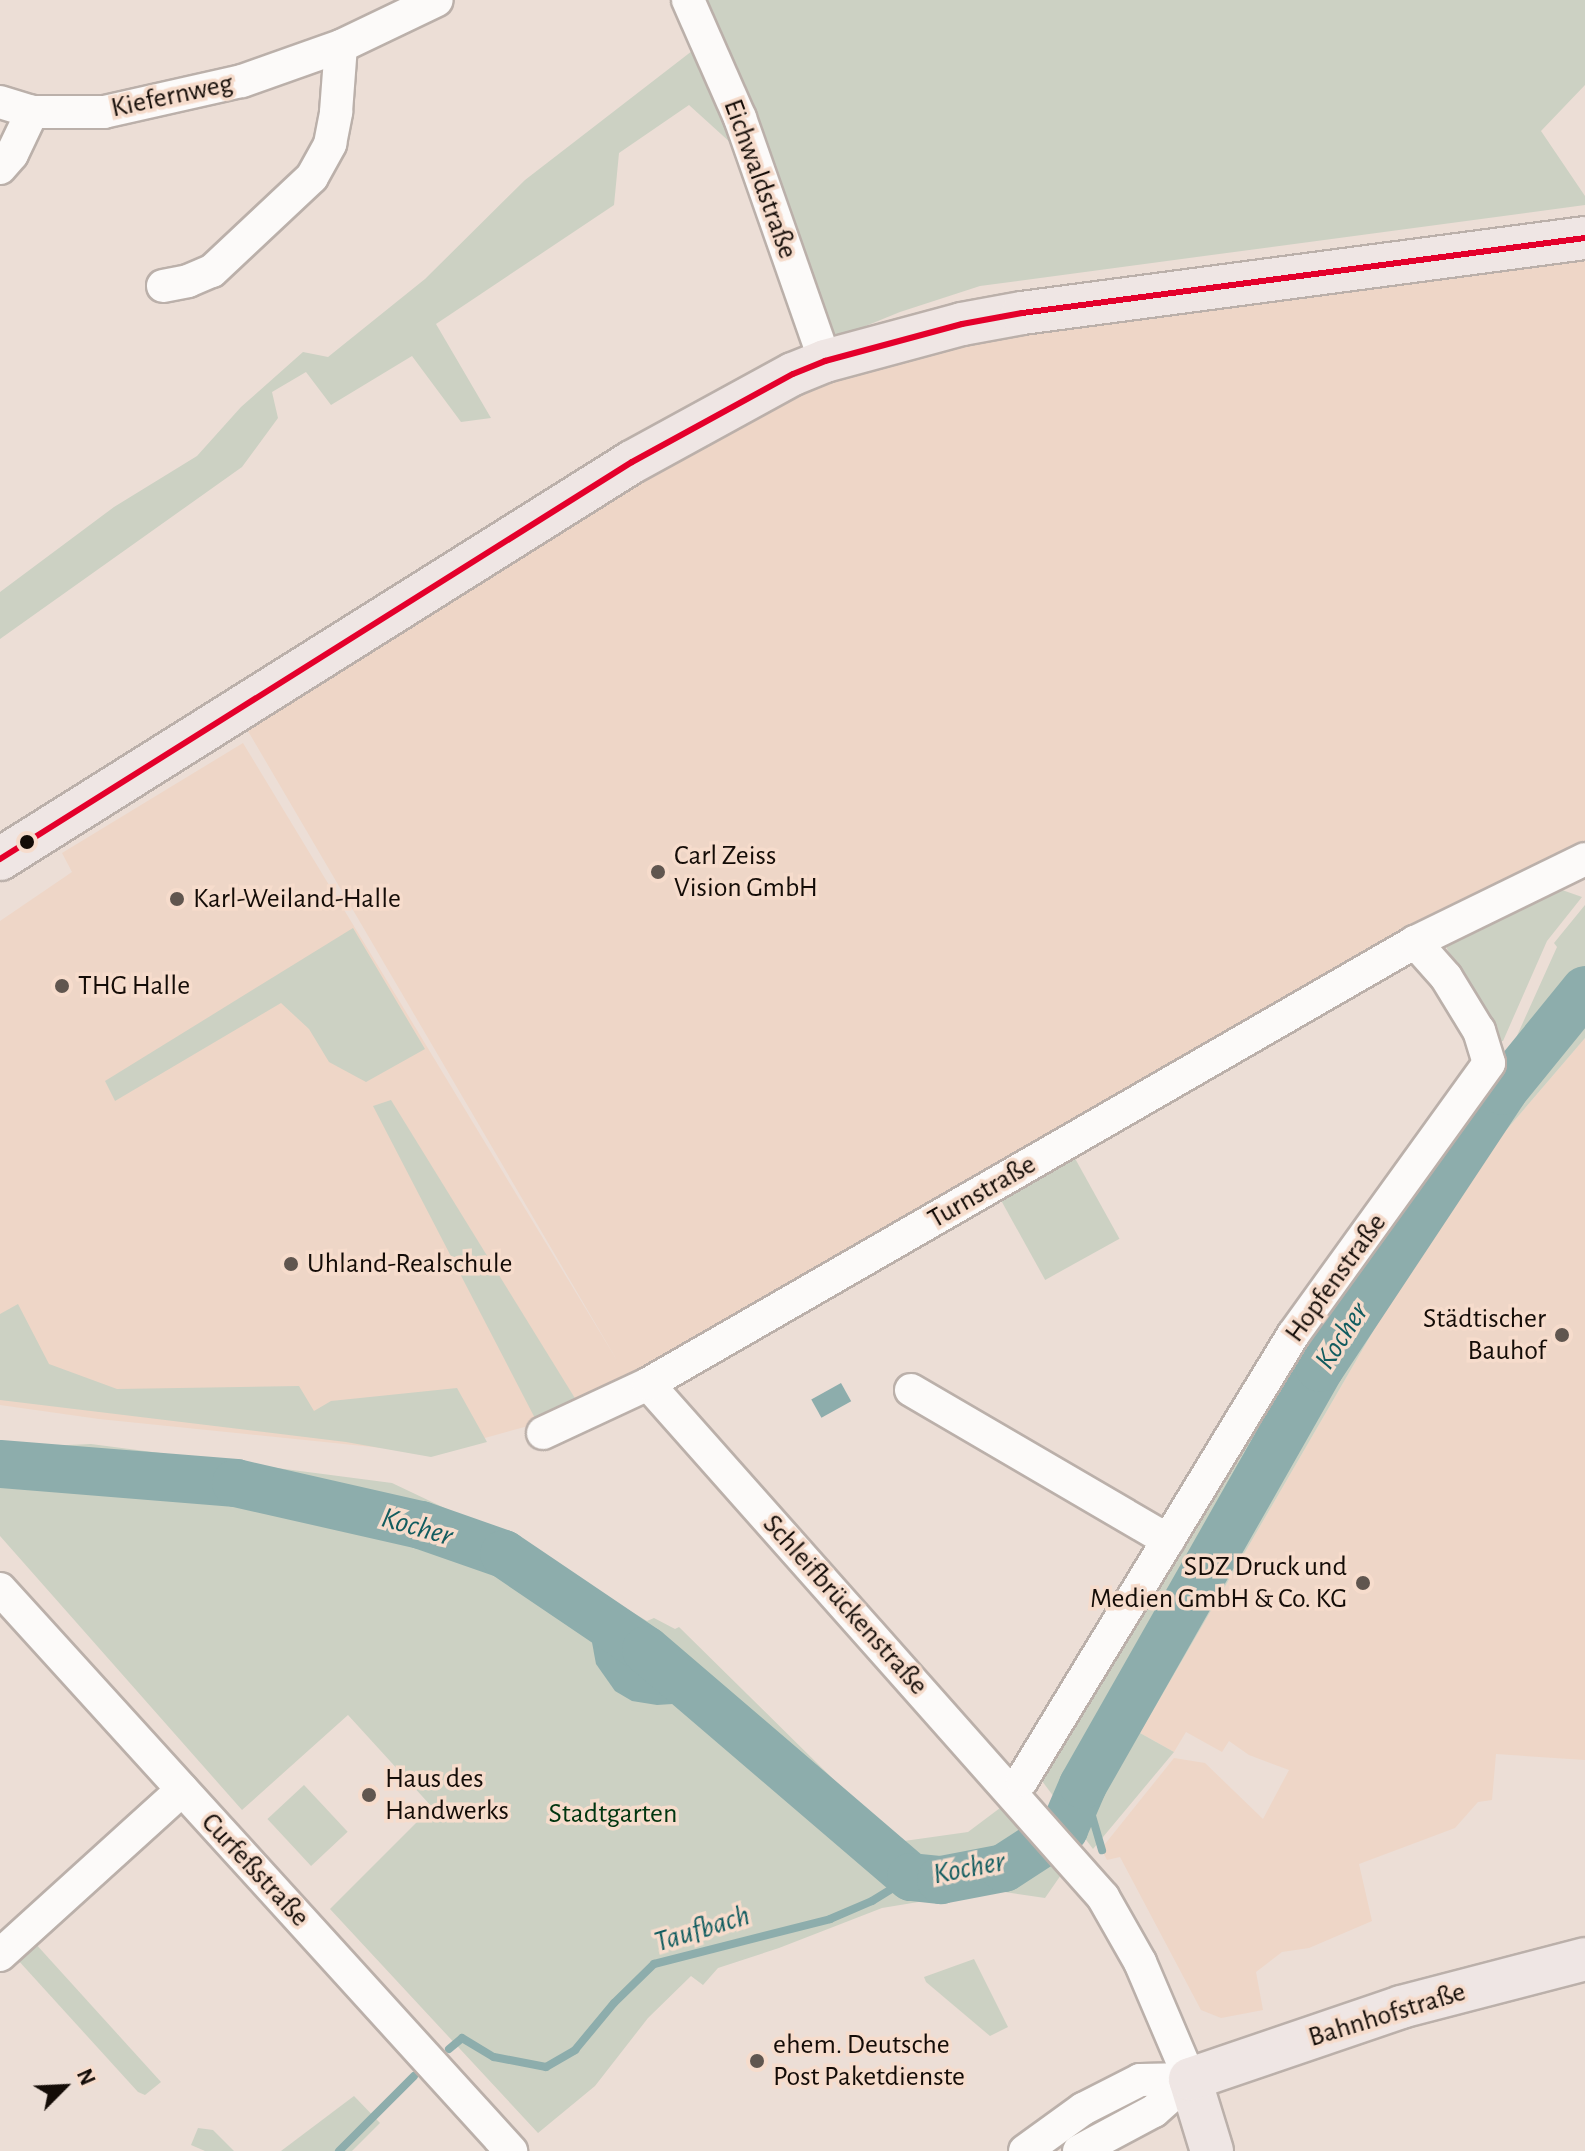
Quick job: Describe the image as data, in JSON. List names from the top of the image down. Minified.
{"streets":{"main road":["Bahnhofstraße"],"street":["Kiefernweg","Eichwaldstraße","Turnstraße","Hopfenstraße","Schleifbrückenstraße","Curfeßstraße"]},"crossings":[["Turnstraße","Hopfenstraße"],["Turnstraße","Schleifbrückenstraße"],["Hopfenstraße","Schleifbrückenstraße"],["Schleifbrückenstraße","Bahnhofstraße"]],"water":["Kocher","Taufbach"],"parks":["Stadtgarten"],"places":["Carl Zeiss Vision GmbH","Karl-Weiland-Halle","THG Halle","Uhland-Realschule","Städtischer Bauhof","SDZ Druck und Medien GmbH & Co. KG","Haus des Handwerks","ehem. Deutsche Post Paketdienste"],"north":"top right"}
